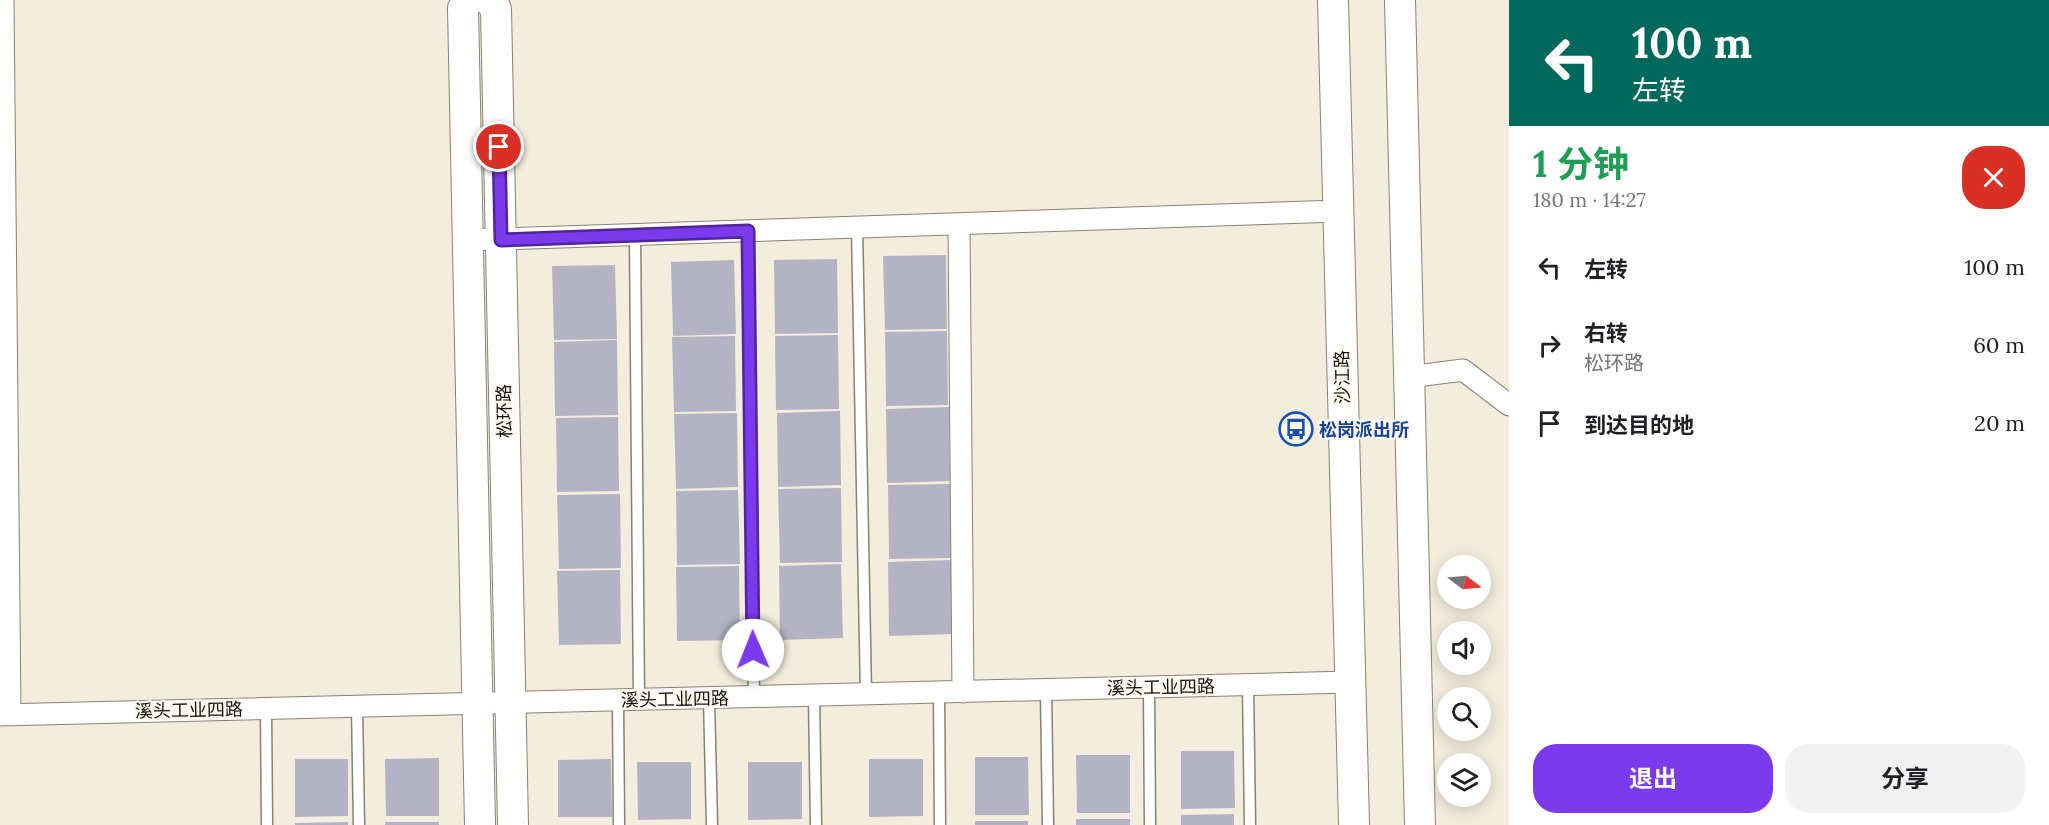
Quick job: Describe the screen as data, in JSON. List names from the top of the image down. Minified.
{"streets":{"street":["沙江路","松环路","溪头工业四路"]},"crossings":[["沙江路","溪头工业四路"],["松环路","溪头工业四路"]],"places":{"bus stop":["松岗派出所"]},"north":"right","page":{"turn":["100 m","左转"],"heading":["1 分钟","180 m · 14:27"],"list":[{"name":"左转","value":"100 m"},{"name":"右转","note":"松环路","value":"60 m"},{"name":"到达目的地","value":"20 m"}],"buttons":["退出","分享"]}}
